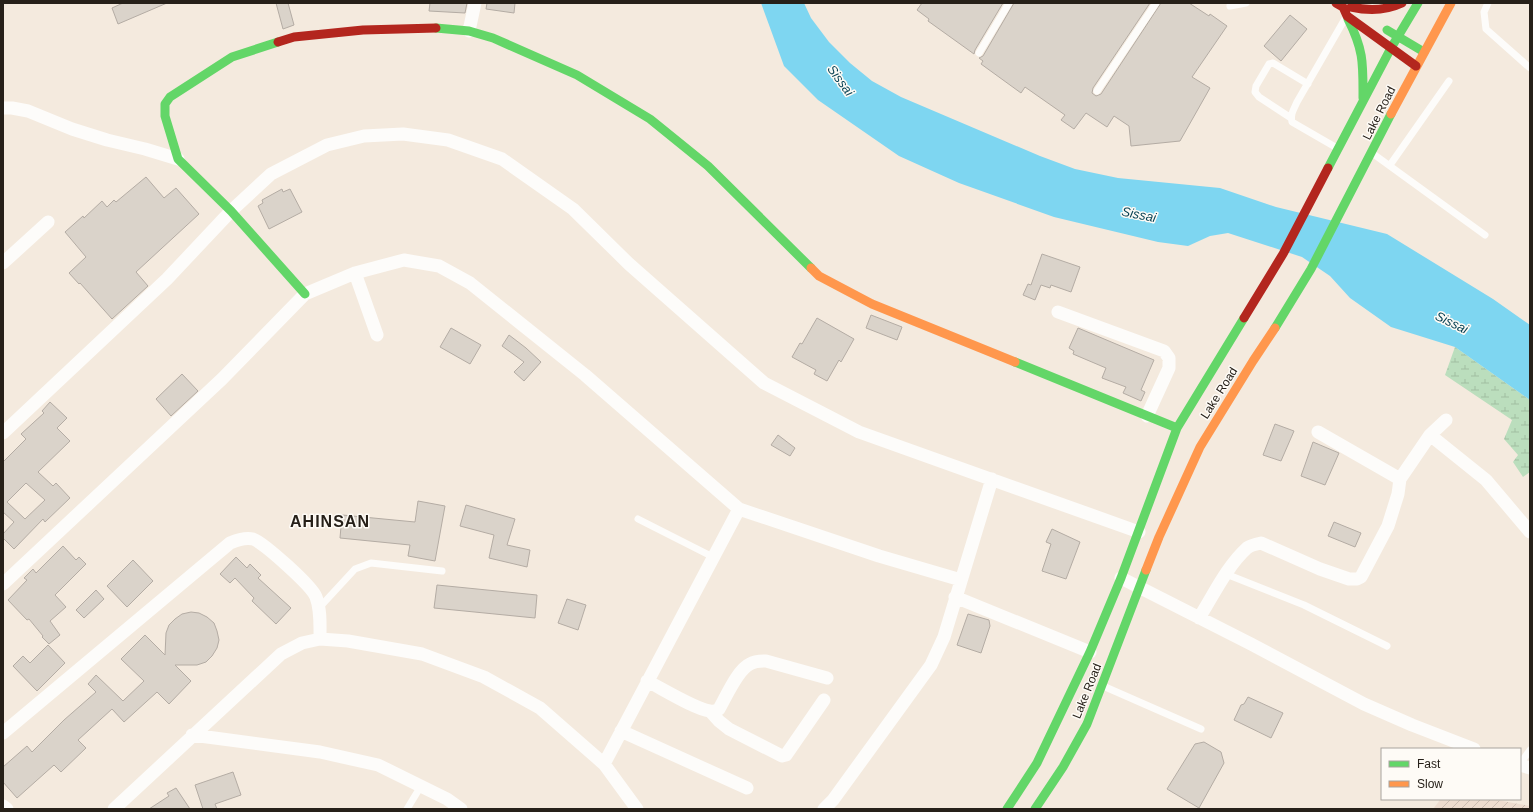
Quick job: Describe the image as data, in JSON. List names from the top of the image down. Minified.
{"streets":{"main road":["Lake Road"]},"districts":["AHINSAN"],"water":["Sissai"],"legend":["Fast","Slow"]}
